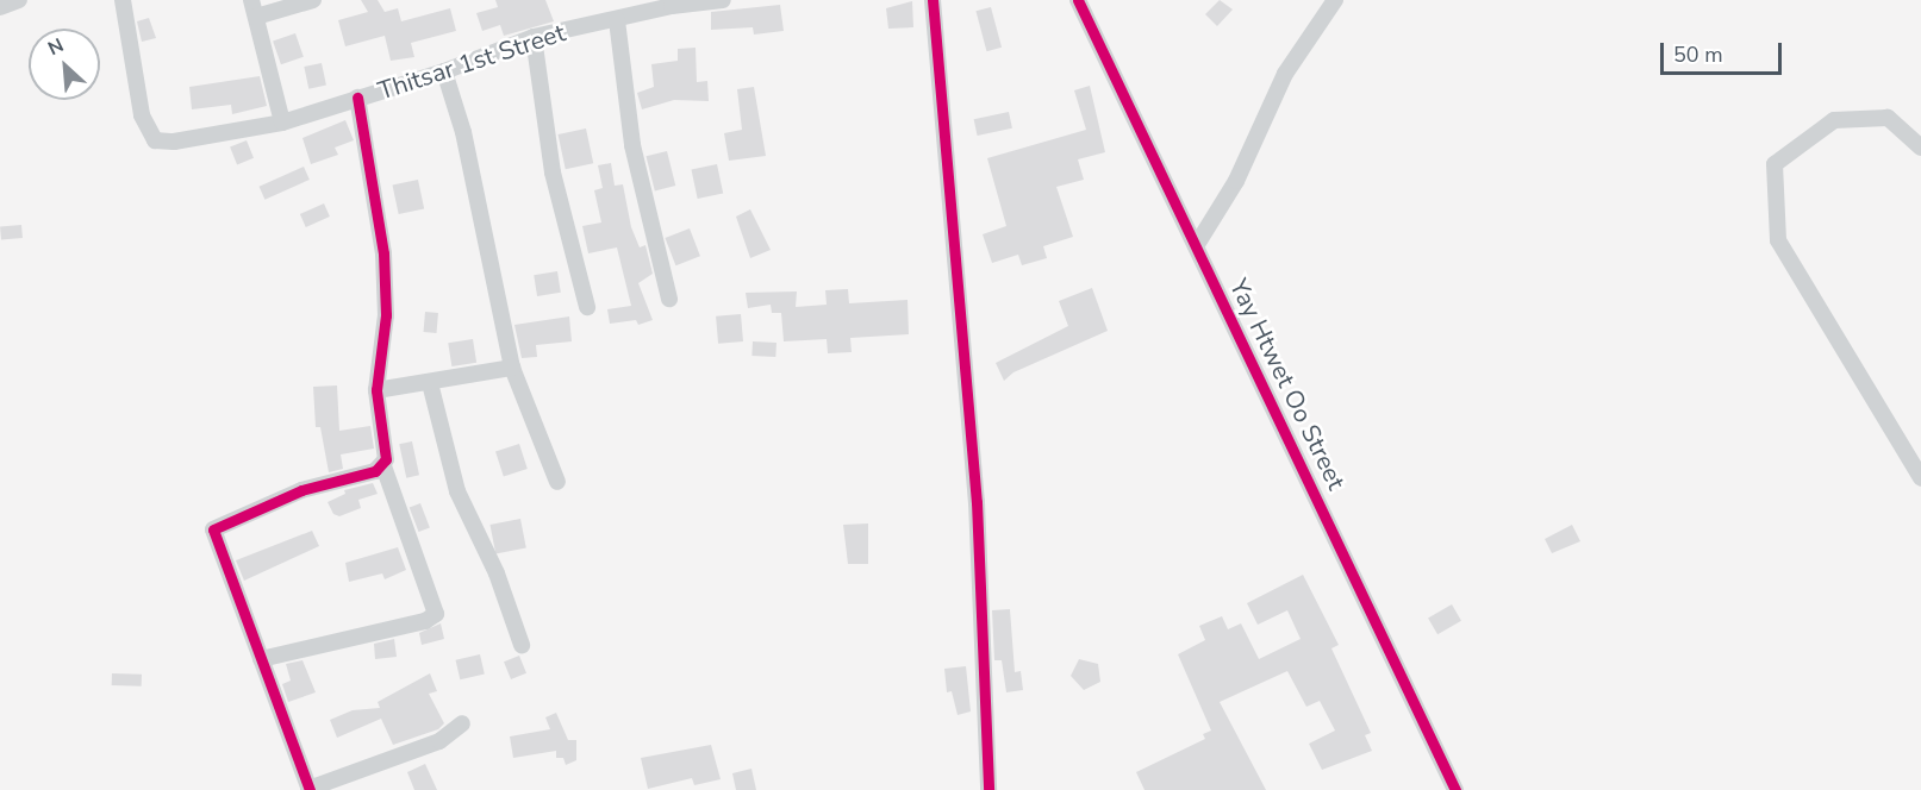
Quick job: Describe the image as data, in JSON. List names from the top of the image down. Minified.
{"streets":{"street":["Thitsar 1st Street","Yay Htwet Oo Street"]},"scale_bar":"50 m","north":"top left"}
